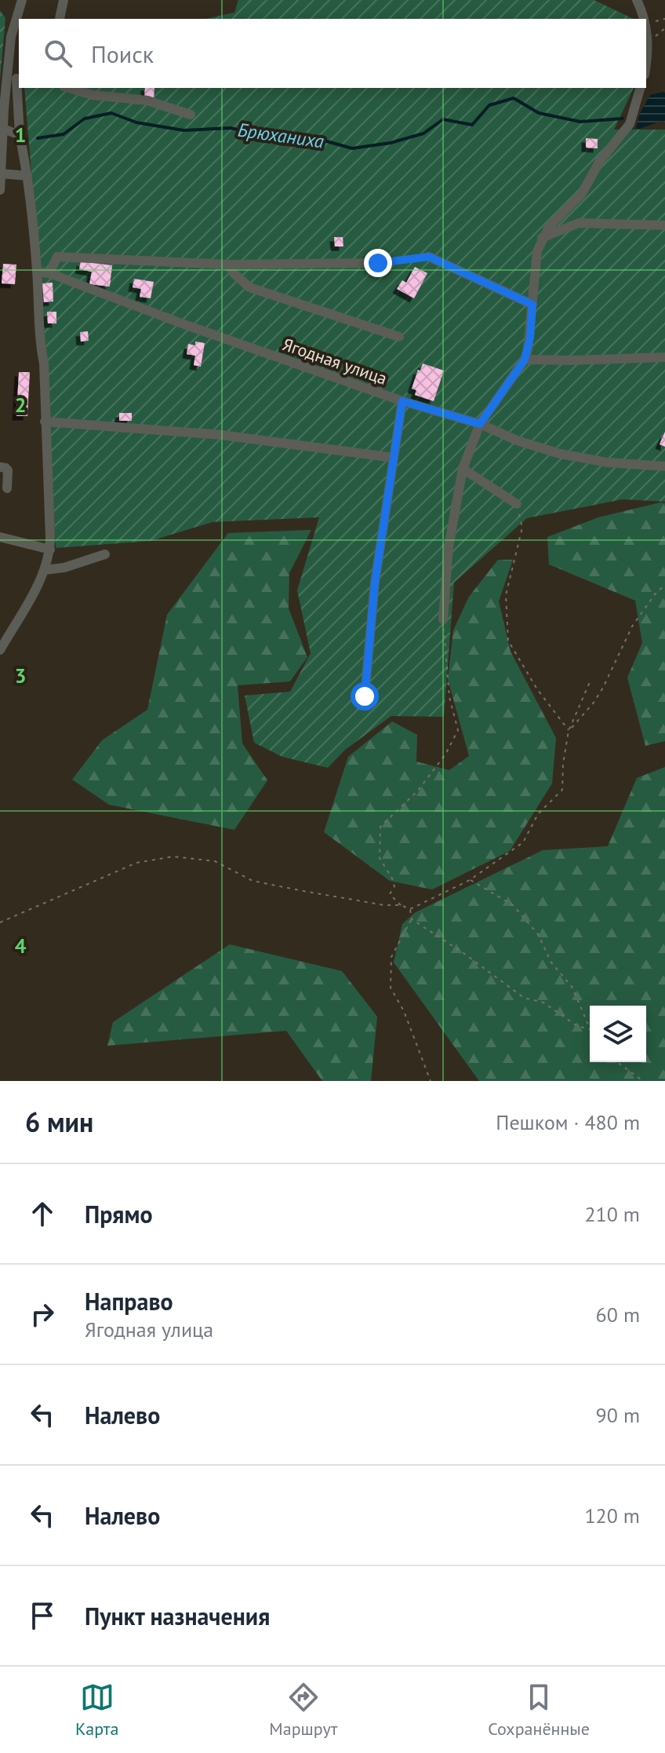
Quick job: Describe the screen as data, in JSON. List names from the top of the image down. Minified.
{"streets":{"street":["Ягодная улица"]},"water":["Брюханиха"],"page":{"search":"Поиск","heading":["6 мин","Пешком · 480 m"],"list":[["Прямо","210 m"],["Направо","Ягодная улица","60 m"],["Налево","90 m"],["Налево","120 m"],"Пункт назначения"],"nav":["Карта","Маршрут","Сохранённые"]},"grid":{"rows":["1","2","3","4"]}}
